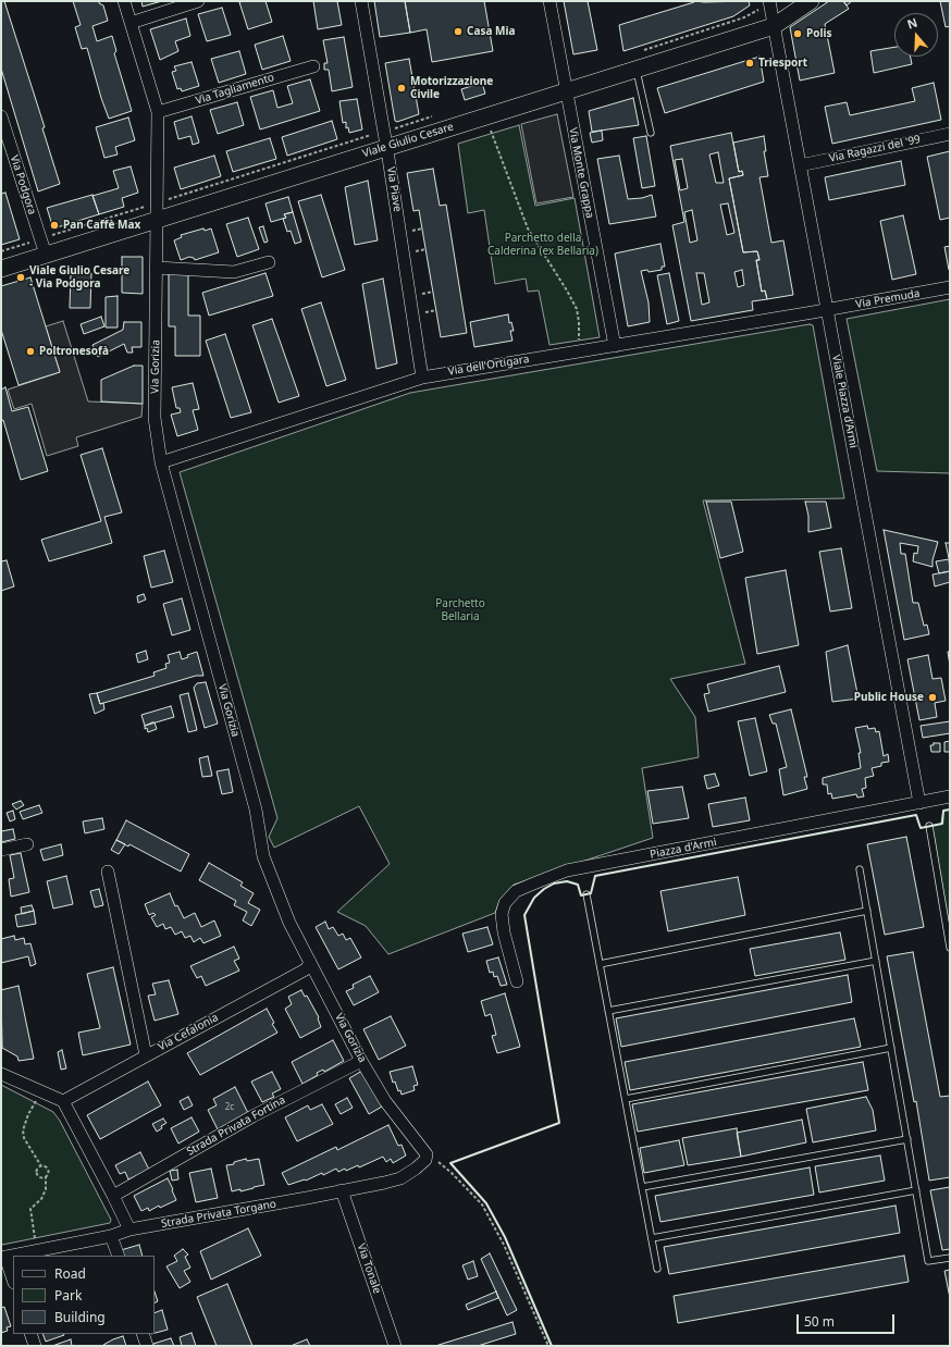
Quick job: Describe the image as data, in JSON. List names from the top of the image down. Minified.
{"streets":{"main road":["Viale Giulio Cesare"],"street":["Via Tagliamento","Via Ragazzi del '99","Via Monte Grappa","Via Podgora","Via Piave","Via Premuda","Via dell'Ortigara","Via Gorizia","Viale Piazza d'Armi","Piazza d'Armi","Via Cefalonia","Strada Privata Fortina","Strada Privata Torgano","Via Tonale"]},"crossings":[["Via Tagliamento","Via Gorizia"],["Viale Giulio Cesare","Via Monte Grappa"],["Viale Giulio Cesare","Via Podgora"],["Viale Giulio Cesare","Via Piave"],["Viale Giulio Cesare","Via Gorizia"],["Viale Giulio Cesare","Viale Piazza d'Armi"],["Via Ragazzi del '99","Viale Piazza d'Armi"],["Via Monte Grappa","Via dell'Ortigara"],["Via Piave","Via dell'Ortigara"],["Via Premuda","Via dell'Ortigara"],["Via Premuda","Viale Piazza d'Armi"],["Via dell'Ortigara","Via Gorizia"],["Via dell'Ortigara","Viale Piazza d'Armi"],["Via Gorizia","Via Cefalonia"],["Via Gorizia","Strada Privata Fortina"],["Via Gorizia","Strada Privata Torgano"],["Viale Piazza d'Armi","Piazza d'Armi"],["Strada Privata Torgano","Via Tonale"]],"parks":["Parchetto della Calderina (ex Bellaria)","Parchetto Bellaria"],"places":["Casa Mia","Polis","Triesport","Motorizzazione Civile","Pan Caffè Max","Viale Giulio Cesare - Via Podgora","Poltronesofà","Public House"],"house_numbers":["2c"],"legend":["Road","Park","Building"],"scale_bar":"50 m","north":"top"}
